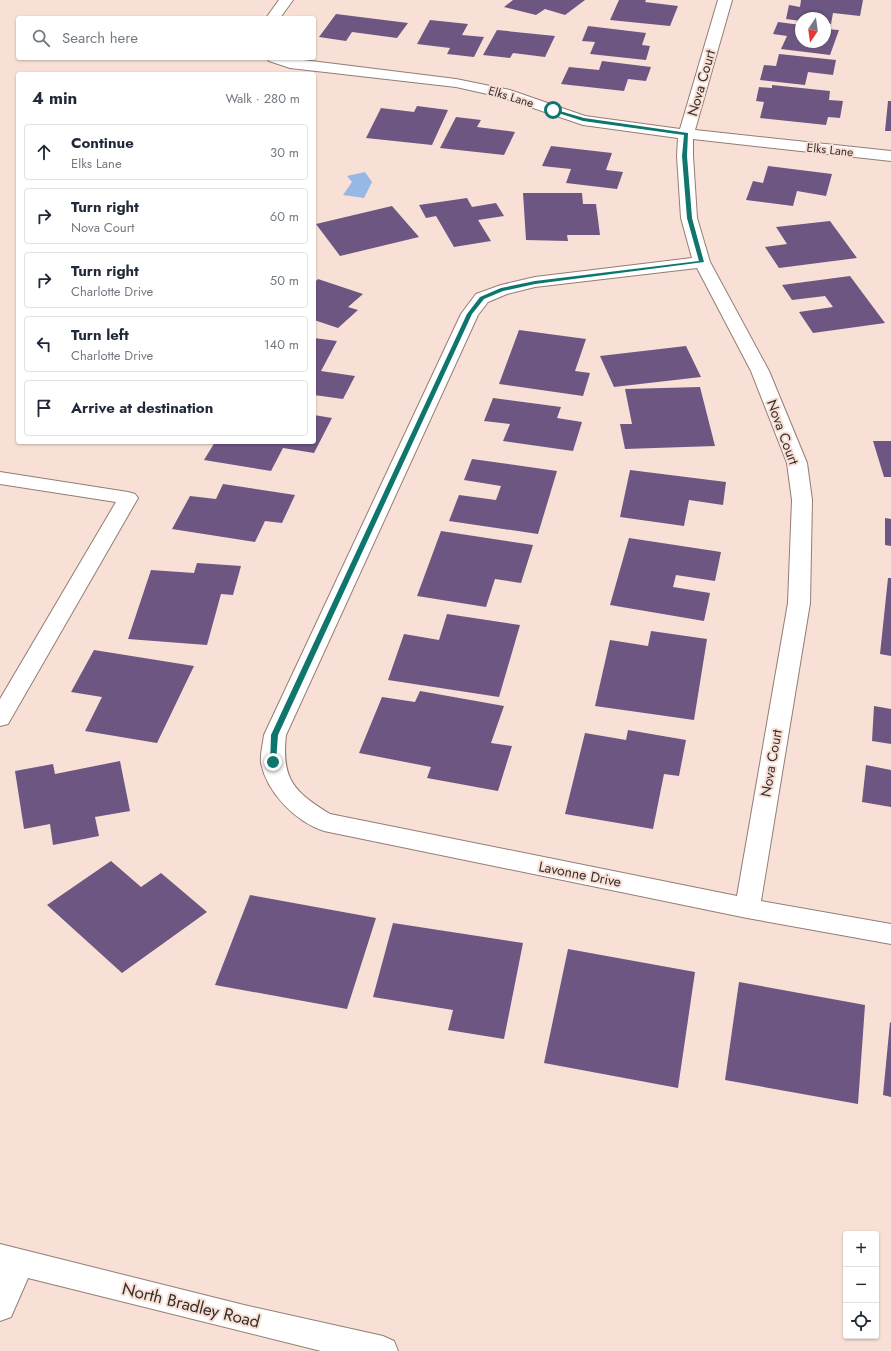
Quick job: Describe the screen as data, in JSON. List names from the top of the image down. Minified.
{"streets":{"street":["Nova Court","Elks Lane","Lavonne Drive","North Bradley Road"]},"crossings":[["Nova Court","Elks Lane"],["Nova Court","Lavonne Drive"]],"north":"bottom","page":{"search":"Search here","heading":["4 min","Walk · 280 m"],"list":[["Continue","Elks Lane","30 m"],["Turn right","Nova Court","60 m"],["Turn right","Charlotte Drive","50 m"],["Turn left","Charlotte Drive","140 m"],"Arrive at destination"],"map_buttons":["+","−"]}}
